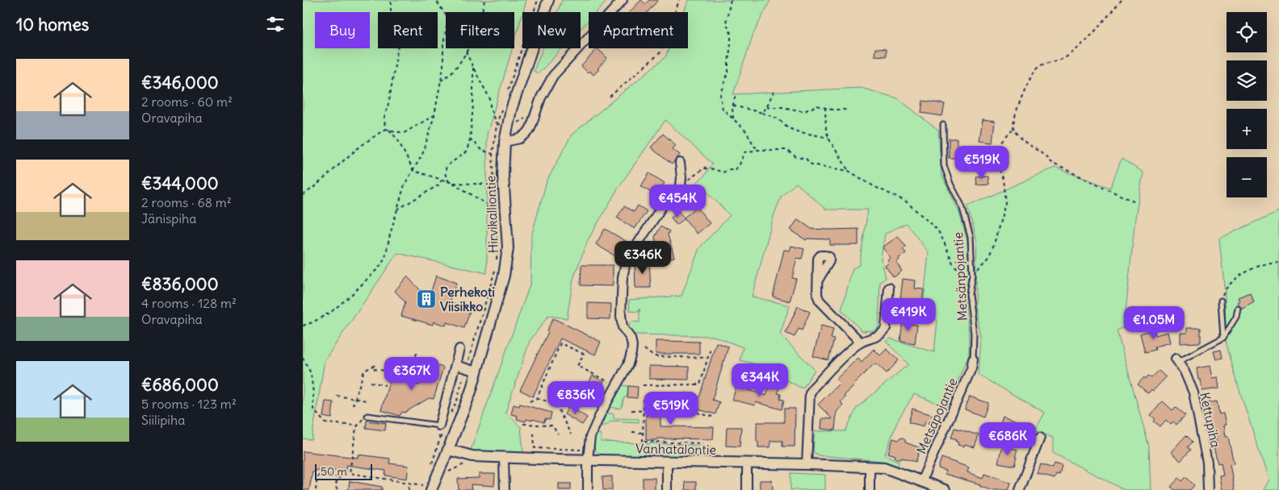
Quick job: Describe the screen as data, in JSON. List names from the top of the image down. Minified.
{"streets":{"street":["Hirvikalliontie","Metsäpojantie","Kettupiha","Vanhatalontie"],"lane":["Metsänpojantie"]},"crossings":[["Hirvikalliontie","Vanhatalontie"],["Metsänpojantie","Metsäpojantie"],["Metsäpojantie","Vanhatalontie"]],"places":{"building":["Perhekoti Viisikko"]},"scale_bar":"50 m","page":{"heading":"10 homes","map_buttons":["+","−"],"chip":["Buy","Rent","Filters","New","Apartment"],"list":[{"name":"€346,000","note":"2 rooms · 60 m² · Oravapiha"},{"name":"€344,000","note":"2 rooms · 68 m² · Jänispiha"},{"name":"€836,000","note":"4 rooms · 128 m² · Oravapiha"},{"name":"€686,000","note":"5 rooms · 123 m² · Siilipiha"}],"price":["€519K","€454K","€346K","€419K","€1.05M","€367K","€344K","€836K","€519K","€686K"],"scale":"50 m"}}
